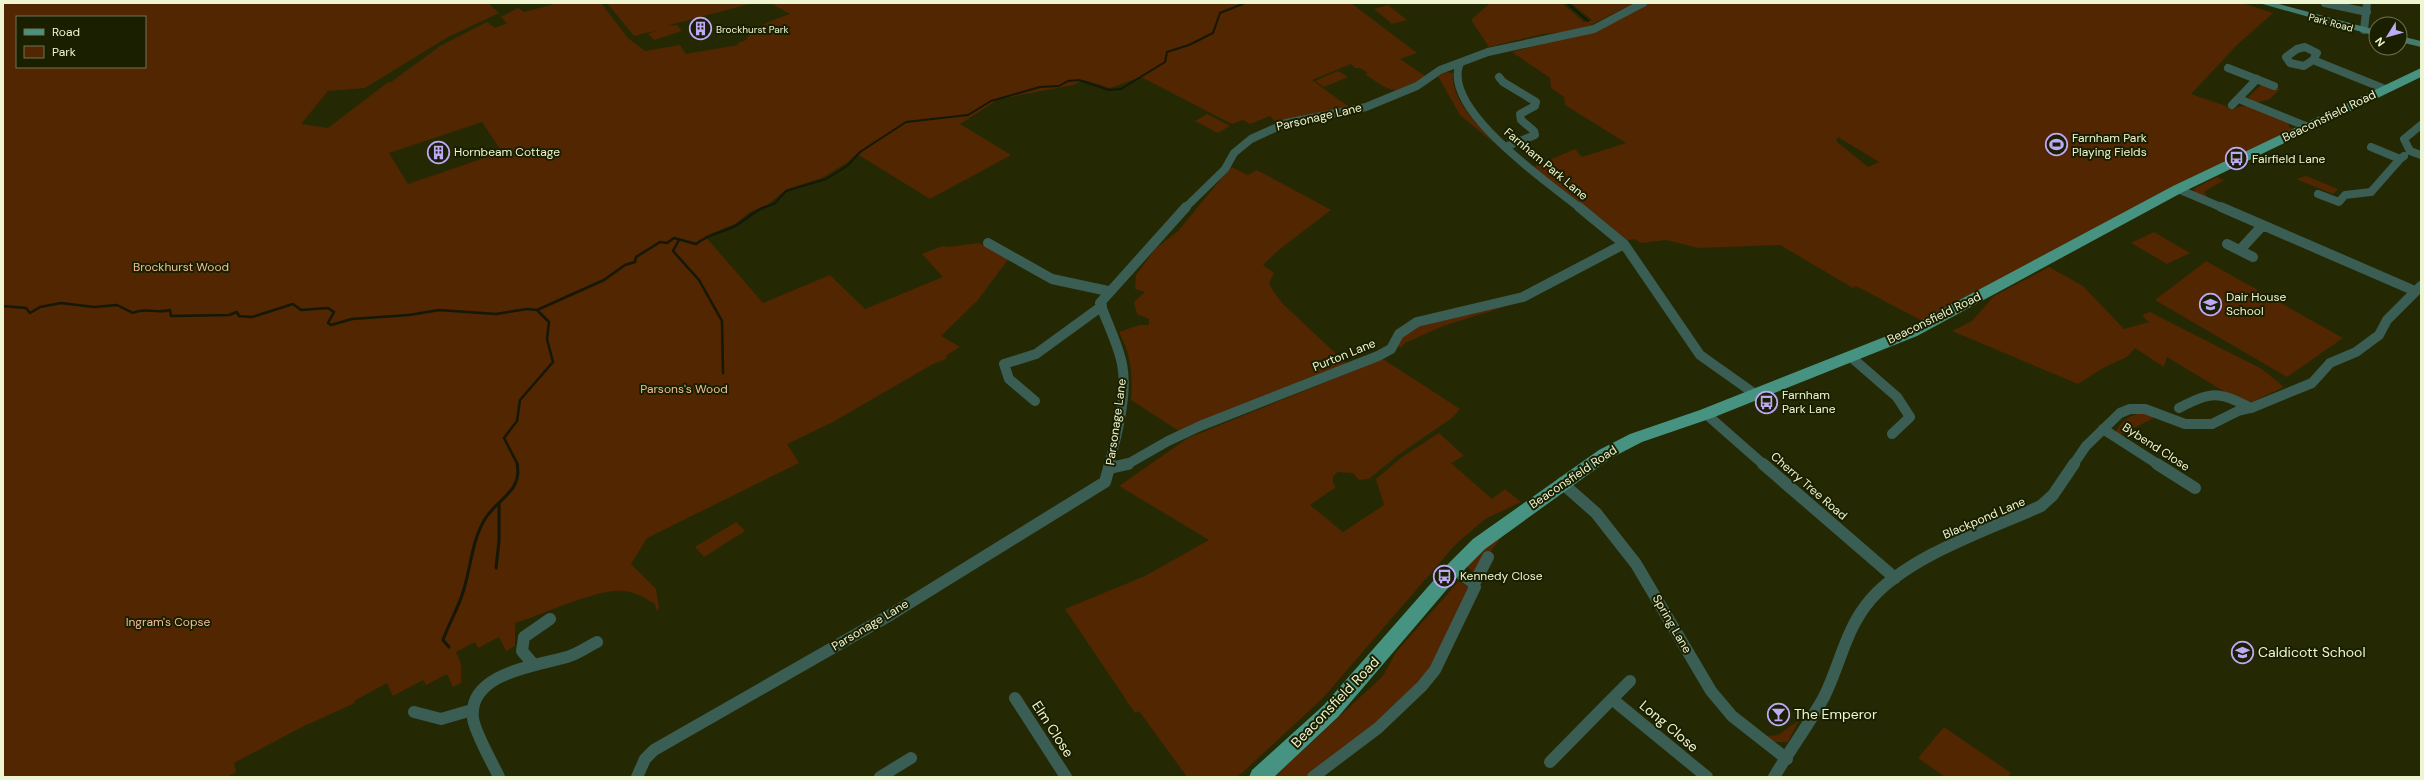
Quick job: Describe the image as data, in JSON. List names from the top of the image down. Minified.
{"streets":{"main road":["Park Road","Beaconsfield Road"],"street":["Parsonage Lane","Farnham Park Lane","Purton Lane","Bybend Close","Cherry Tree Road","Blackpond Lane","Spring Lane","Long Close","Elm Close"]},"crossings":[["Beaconsfield Road","Farnham Park Lane"],["Beaconsfield Road","Cherry Tree Road"],["Beaconsfield Road","Spring Lane"],["Parsonage Lane","Farnham Park Lane"],["Parsonage Lane","Purton Lane"],["Farnham Park Lane","Purton Lane"],["Bybend Close","Blackpond Lane"],["Cherry Tree Road","Blackpond Lane"],["Blackpond Lane","Spring Lane"]],"parks":["Brockhurst Wood","Parsons's Wood","Ingram's Copse"],"places":{"building":["Brockhurst Park","Hornbeam Cottage"],"sports":["Farnham Park Playing Fields"],"bus stop":["Fairfield Lane","Farnham Park Lane","Kennedy Close"],"school or university":["Dair House School","Caldicott School"],"bar":["The Emperor"]},"legend":["Road","Park"],"north":"bottom left"}
